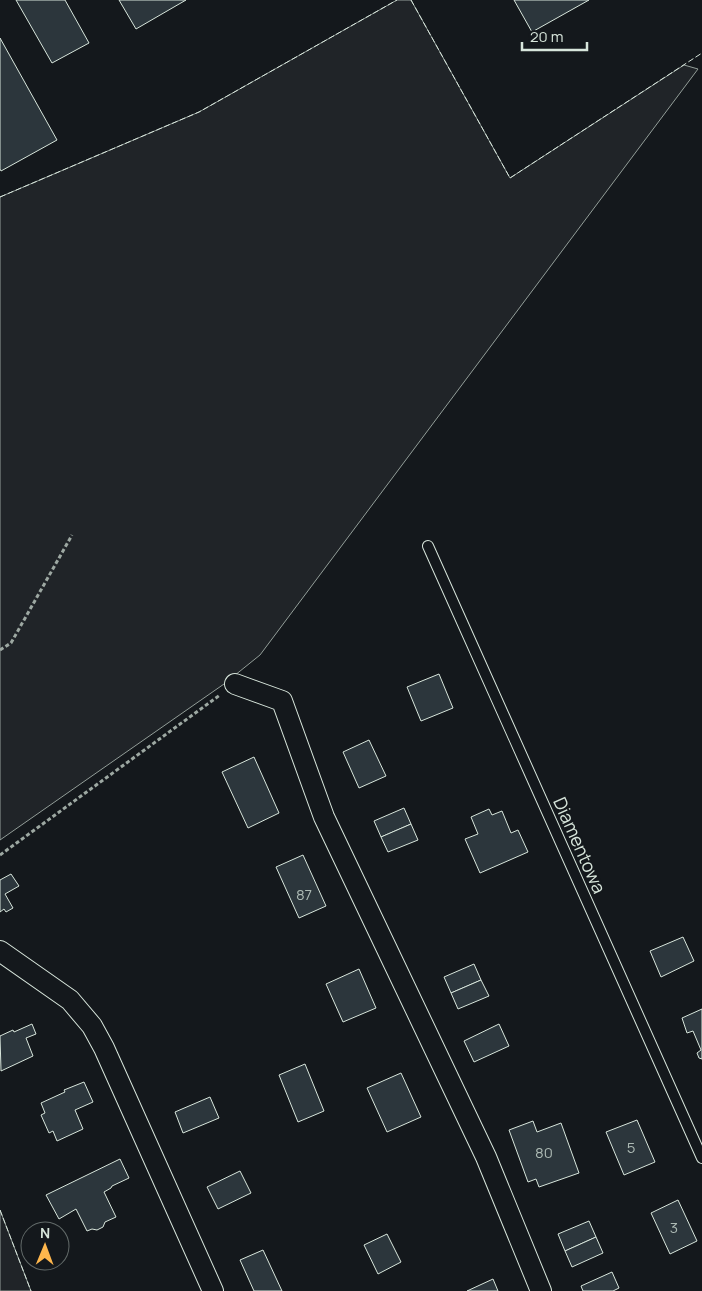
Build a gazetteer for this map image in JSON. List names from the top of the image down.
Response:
{
  "streets": {
    "lane": ["Diamentowa"]
  },
  "house_numbers": [
    "87",
    "5",
    "80",
    "3"
  ],
  "scale_bar": "20 m",
  "north": "top"
}
